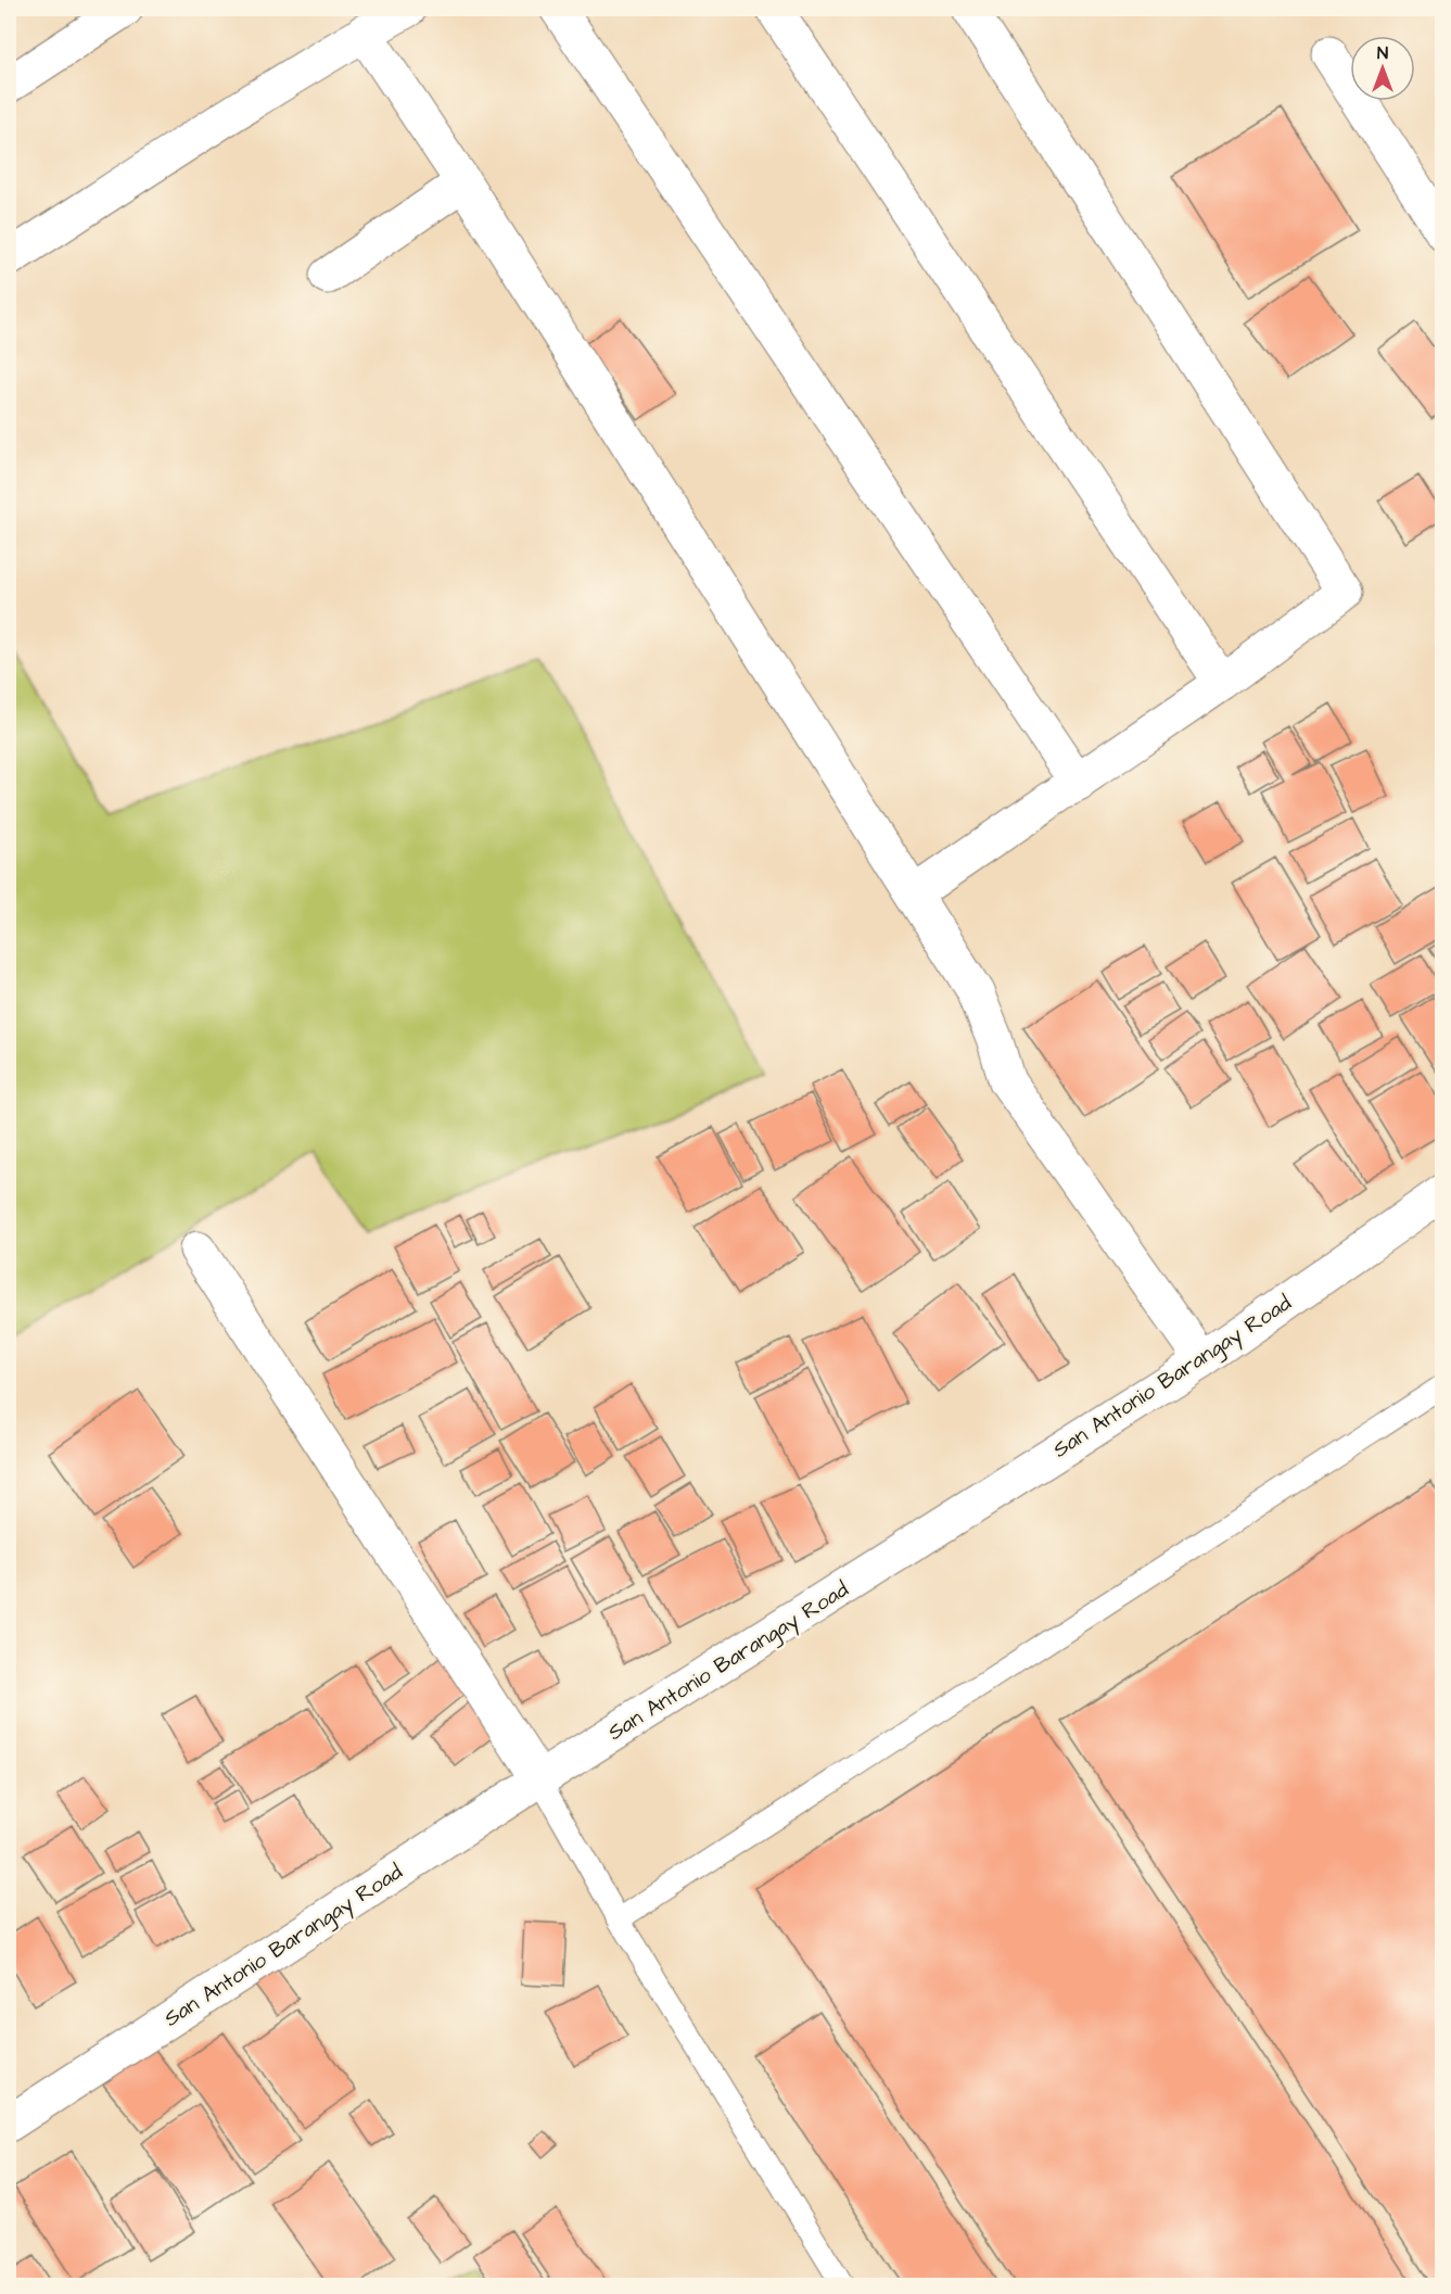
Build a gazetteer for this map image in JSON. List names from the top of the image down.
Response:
{
  "streets": {
    "street": ["San Antonio Barangay Road"]
  },
  "north": "top"
}
